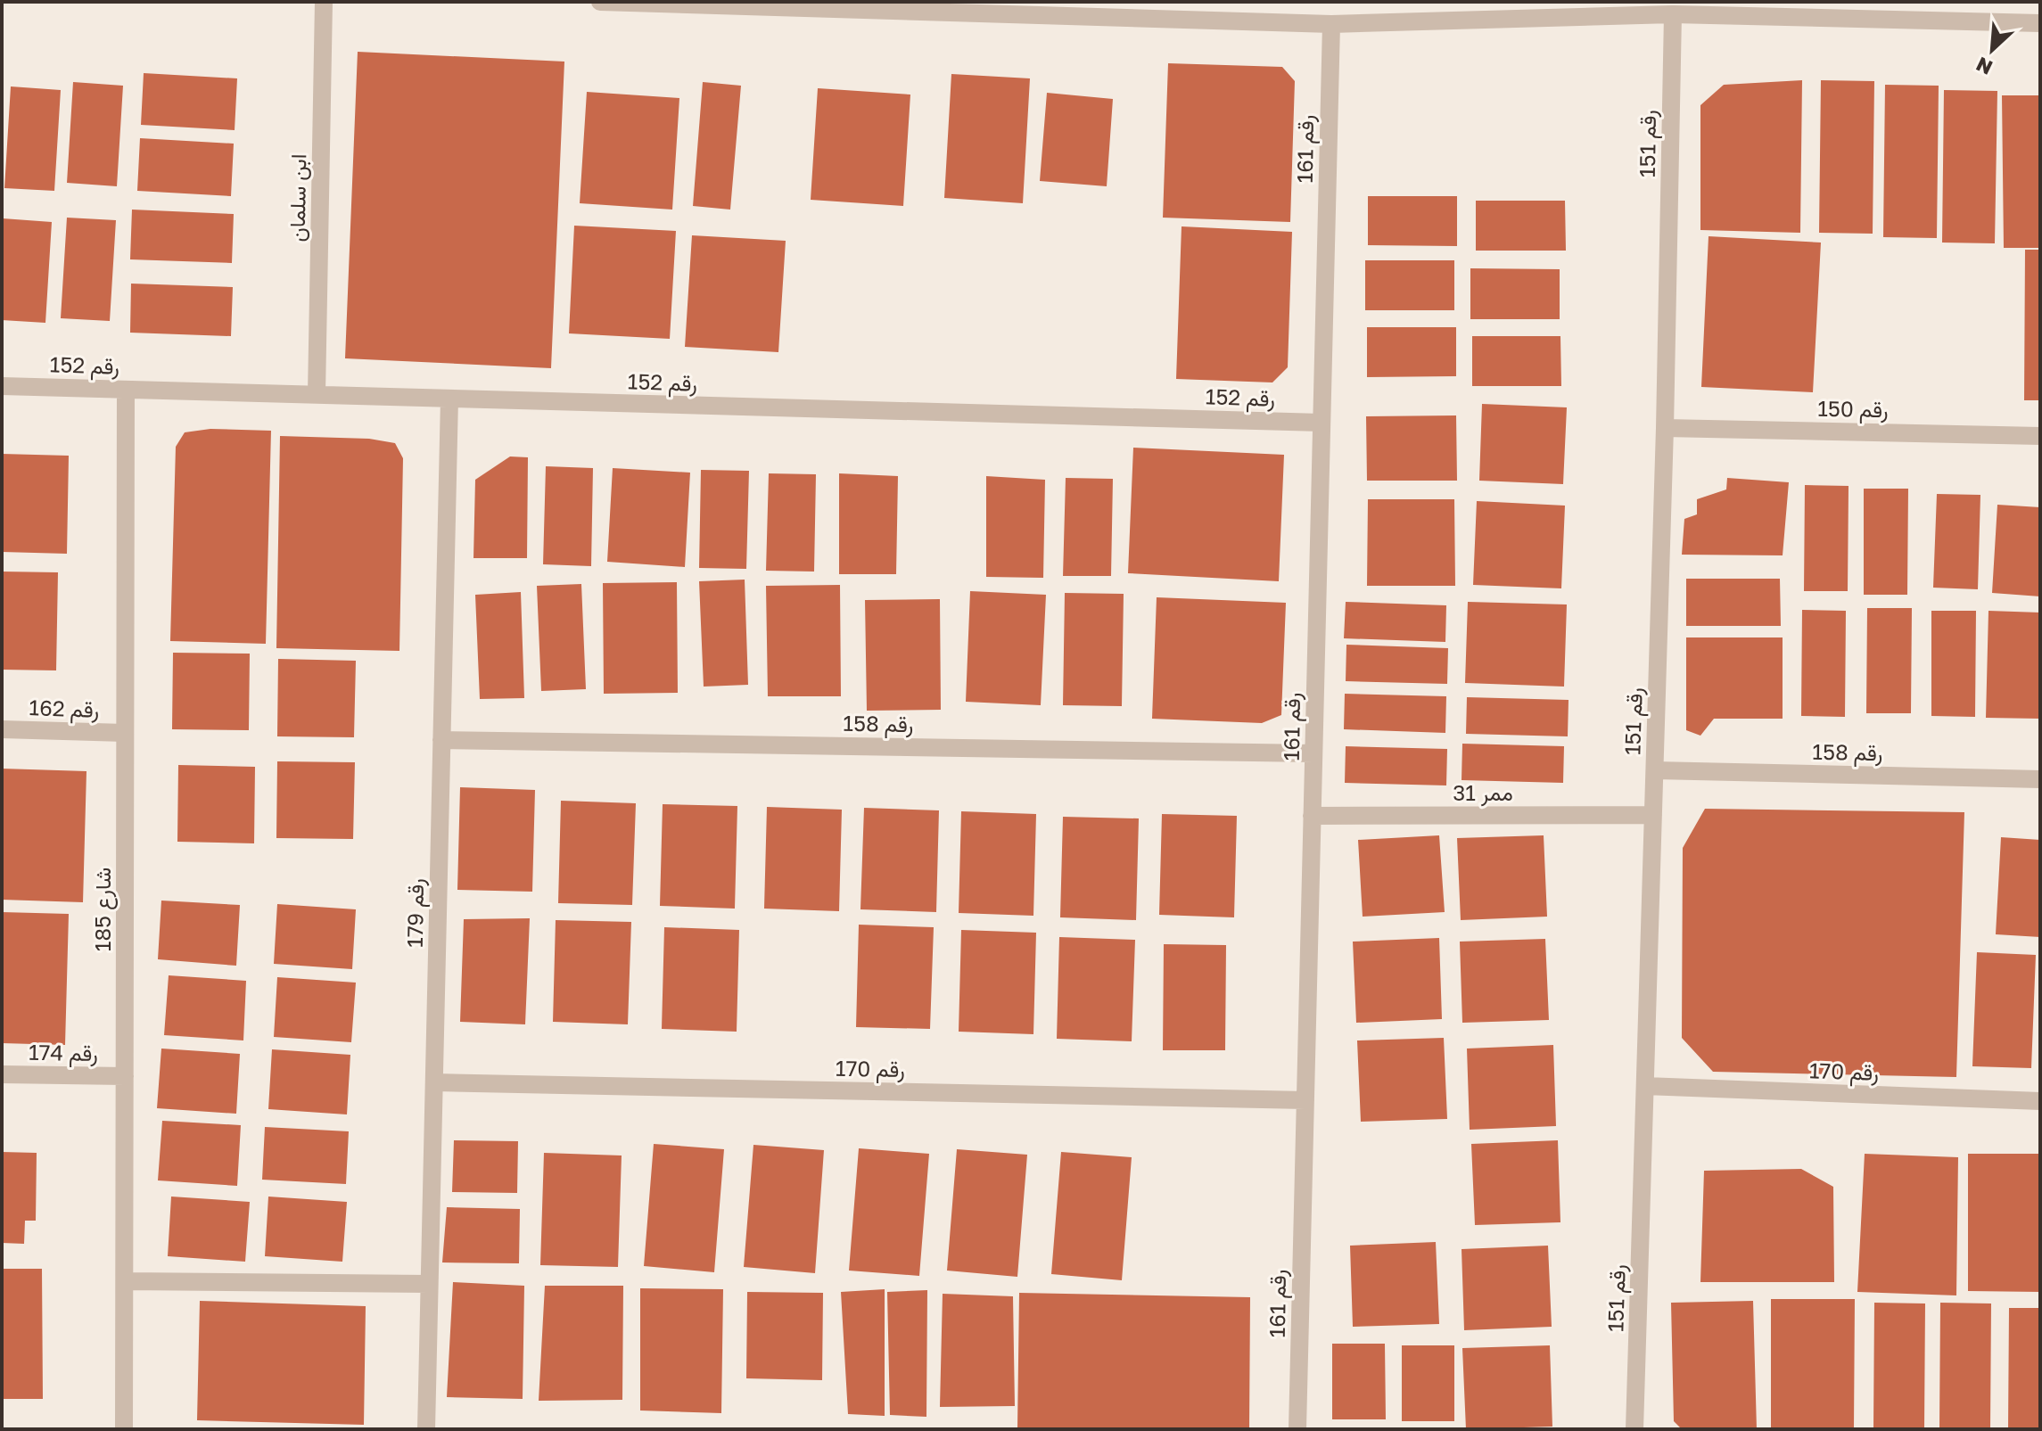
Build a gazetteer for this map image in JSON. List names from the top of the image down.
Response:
{
  "streets": {
    "street": [
      "رقم 151",
      "رقم 161",
      "ابن سلمان",
      "رقم 152",
      "رقم 150",
      "رقم 162",
      "رقم 158",
      "ممر 31",
      "شارع 185",
      "رقم 179",
      "رقم 174",
      "رقم 170"
    ]
  },
  "crossings": [
    ["رقم 151", "رقم 150"],
    ["رقم 151", "رقم 158"],
    ["رقم 151", "ممر 31"],
    ["رقم 151", "رقم 170"],
    ["رقم 161", "رقم 152"],
    ["رقم 161", "رقم 158"],
    ["رقم 161", "ممر 31"],
    ["رقم 161", "رقم 170"],
    ["ابن سلمان", "رقم 152"],
    ["رقم 152", "شارع 185"],
    ["رقم 152", "رقم 179"],
    ["رقم 162", "شارع 185"],
    ["رقم 158", "رقم 179"],
    ["شارع 185", "رقم 174"],
    ["رقم 179", "رقم 170"]
  ],
  "north": "bottom left"
}
